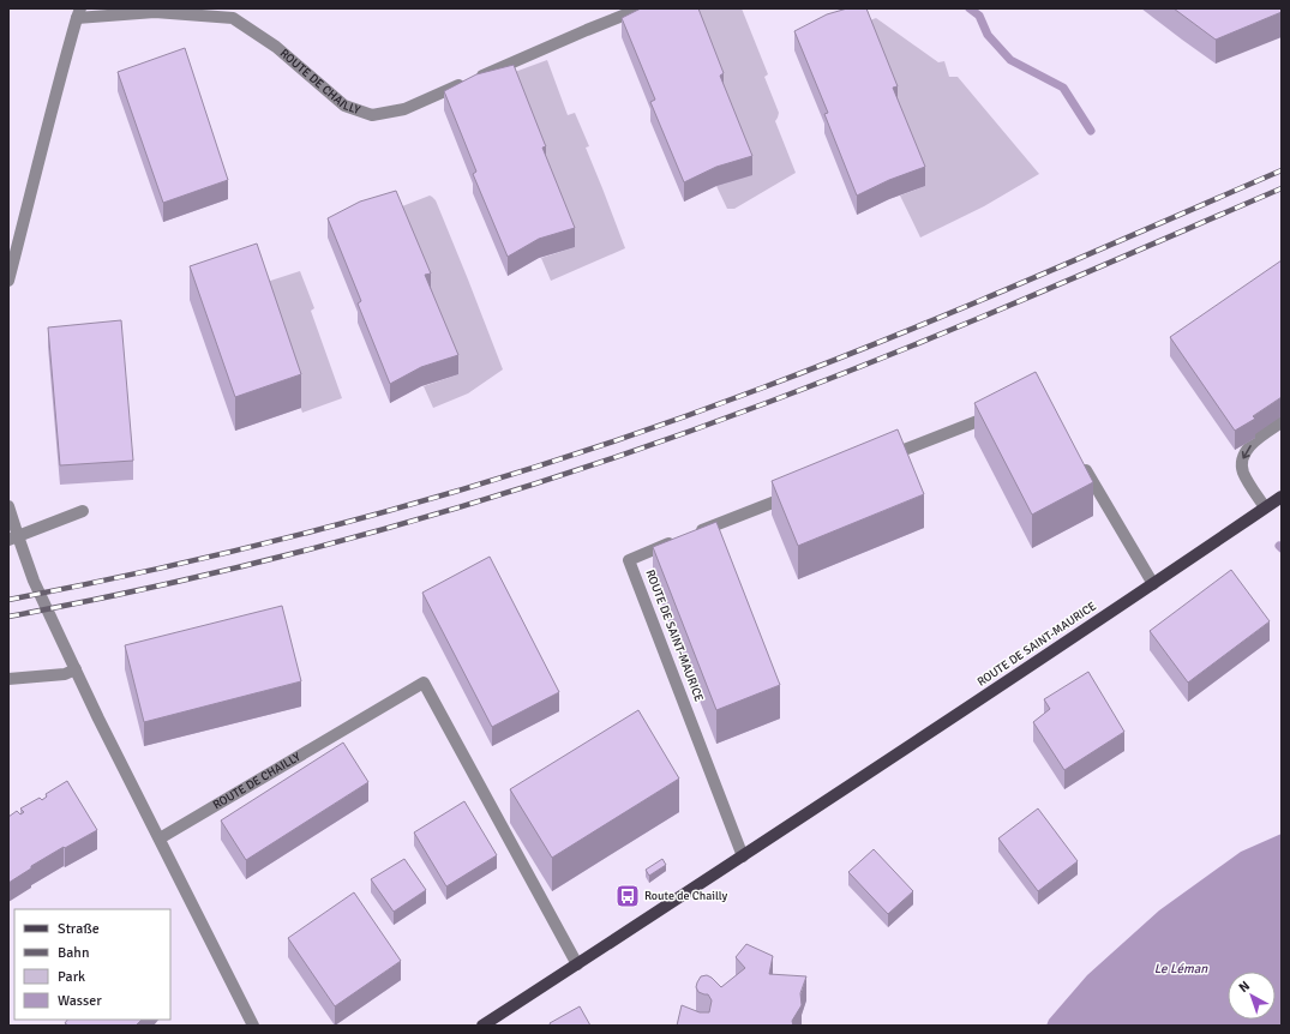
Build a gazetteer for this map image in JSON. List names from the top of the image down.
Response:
{
  "streets": {
    "main road": ["ROUTE DE SAINT-MAURICE"],
    "street": ["ROUTE DE CHAILLY"]
  },
  "crossings": [
    ["ROUTE DE CHAILLY", "ROUTE DE SAINT-MAURICE"]
  ],
  "water": ["Le Léman"],
  "places": {
    "bus stop": ["Route de Chailly"]
  },
  "legend": [
    "Straße",
    "Bahn",
    "Park",
    "Wasser"
  ],
  "north": "top left"
}
